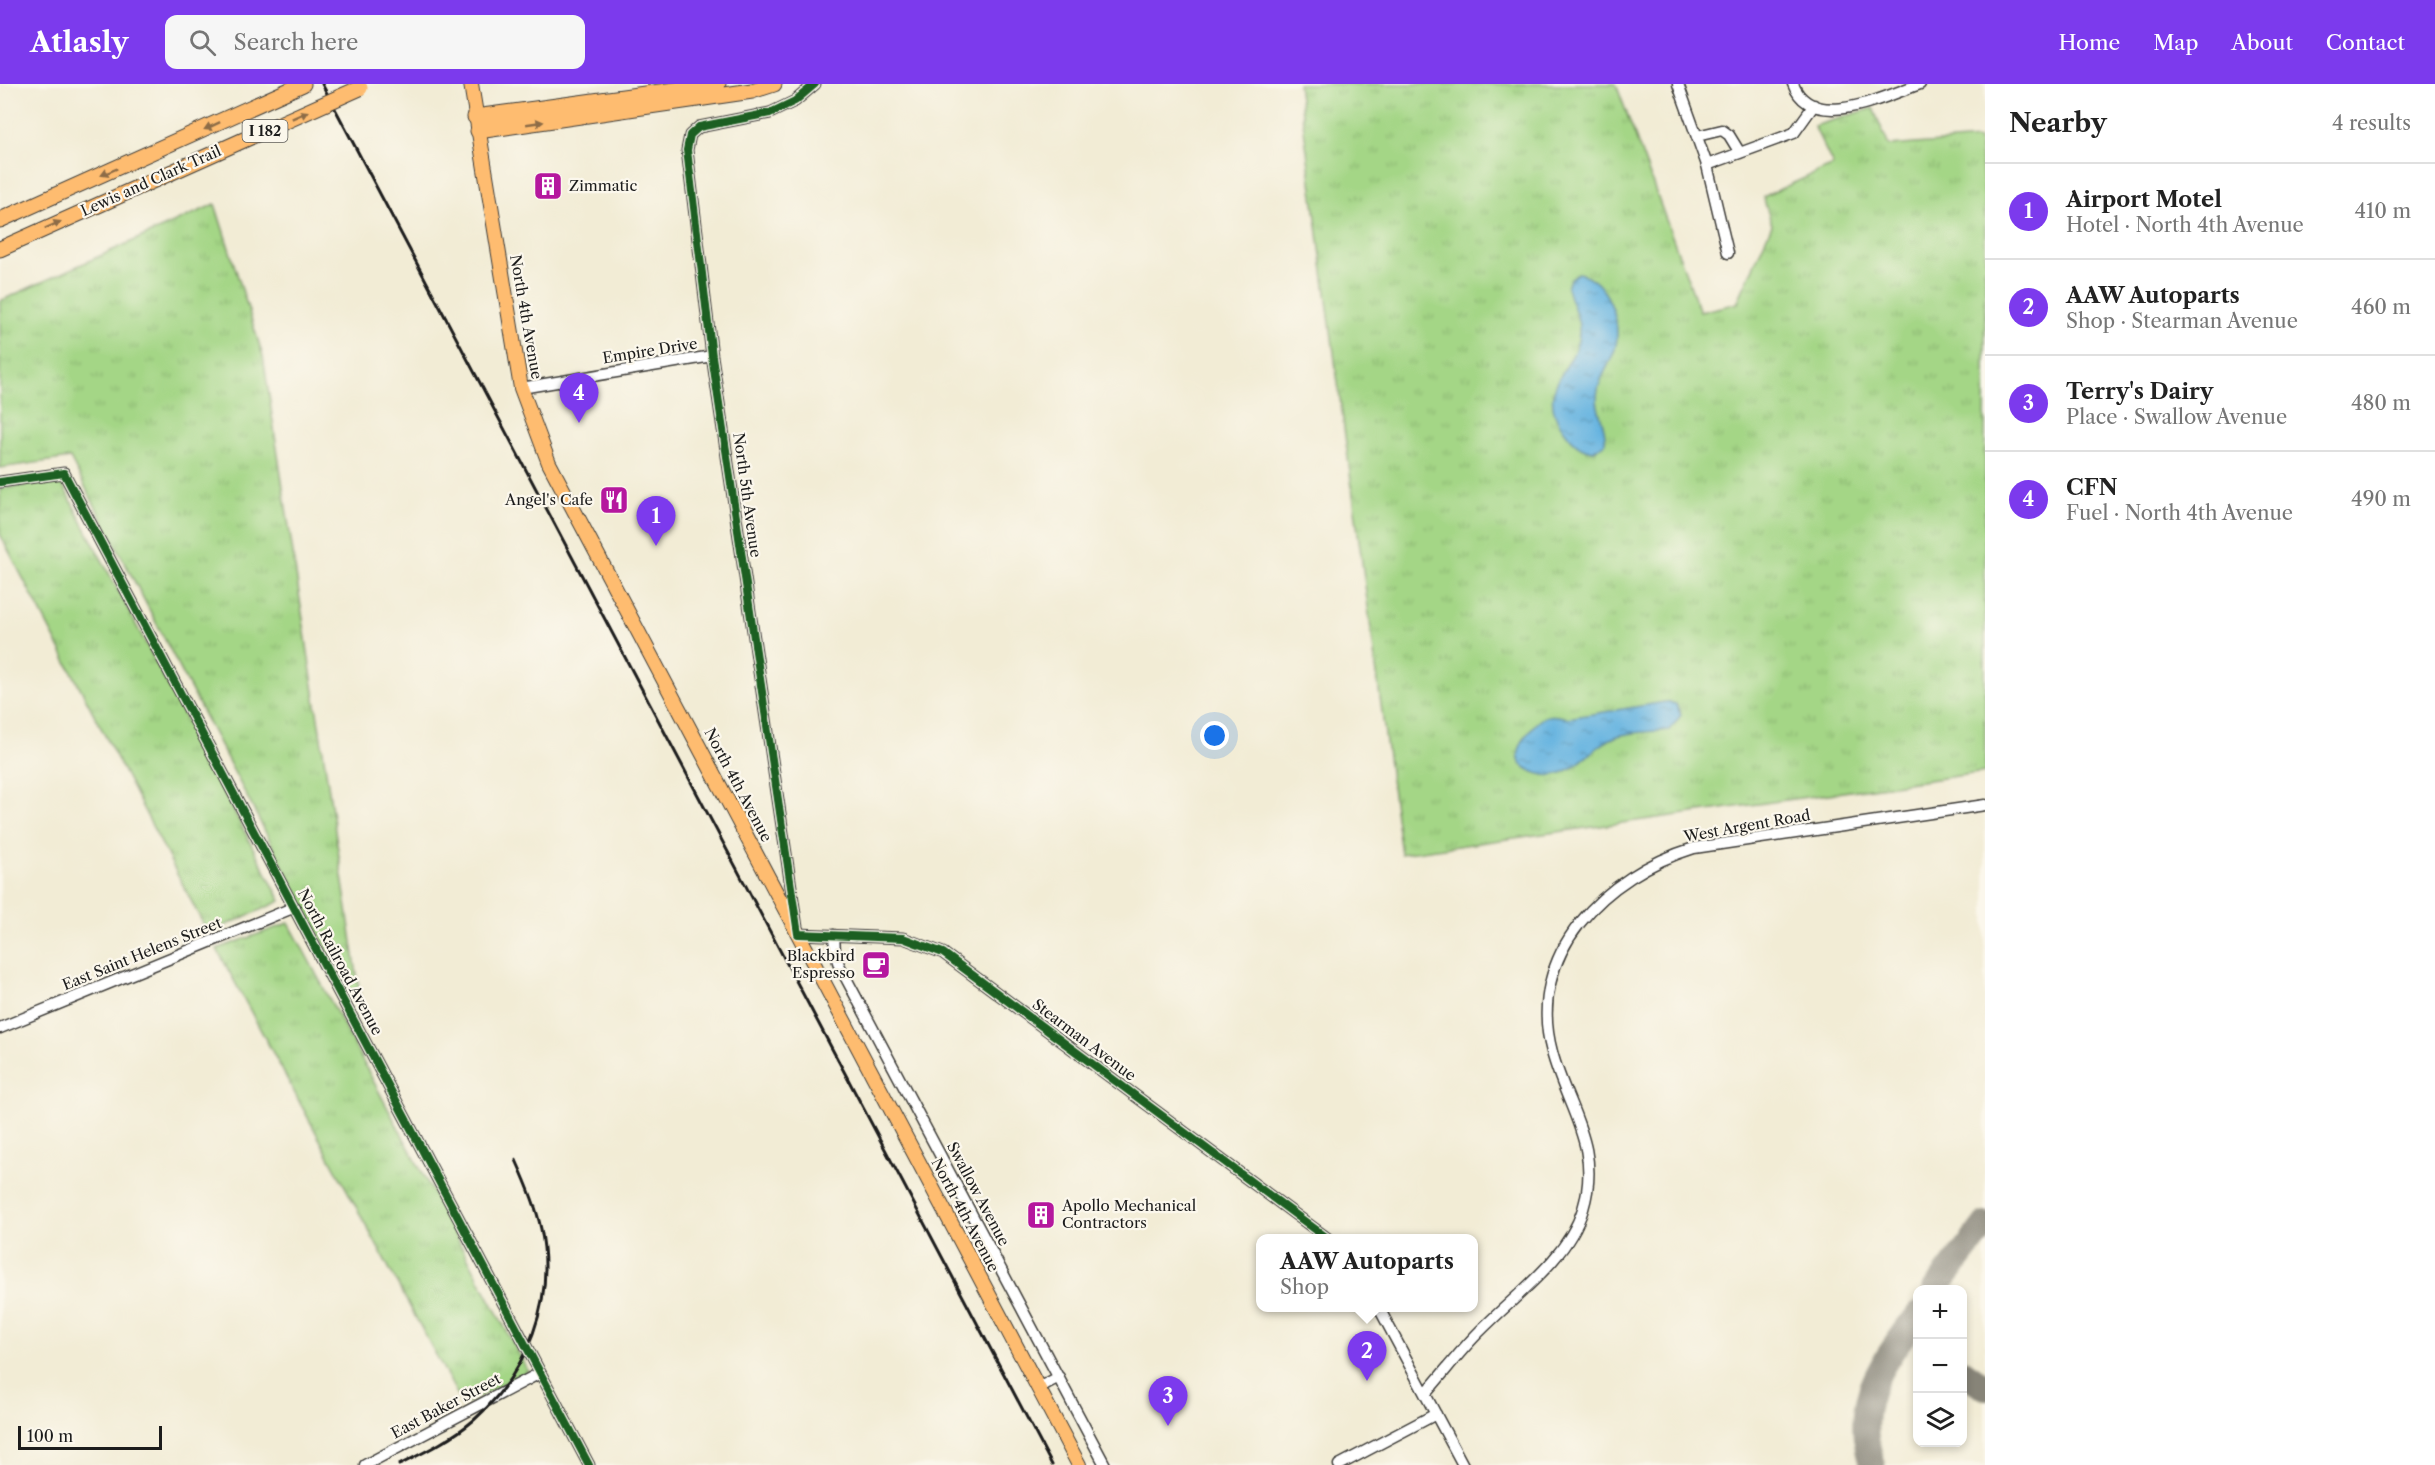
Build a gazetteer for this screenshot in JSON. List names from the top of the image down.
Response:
{
  "streets": {
    "highway": ["I 182", "Lewis and Clark Trail"],
    "main road": ["North 4th Avenue"],
    "street": [
      "Empire Drive",
      "North 5th Avenue",
      "West Argent Road",
      "East Saint Helens Street",
      "North Railroad Avenue",
      "Stearman Avenue",
      "Swallow Avenue",
      "East Baker Street"
    ]
  },
  "crossings": [
    ["North 4th Avenue", "Empire Drive"],
    ["North 4th Avenue", "North 5th Avenue"],
    ["North 4th Avenue", "Stearman Avenue"],
    ["Empire Drive", "North 5th Avenue"],
    ["North 5th Avenue", "Stearman Avenue"],
    ["East Saint Helens Street", "North Railroad Avenue"],
    ["North Railroad Avenue", "East Baker Street"],
    ["Stearman Avenue", "Swallow Avenue"]
  ],
  "places": {
    "building": ["Zimmatic", "Apollo Mechanical Contractors"],
    "restaurant": ["Angel's Cafe"],
    "cafe": ["Blackbird Espresso"]
  },
  "scale_bar": "100 m",
  "page": {
    "header": "Atlasly",
    "search": "Search here",
    "nav": [
      "Home",
      "Map",
      "About",
      "Contact"
    ],
    "heading": ["Nearby", "4 results"],
    "list": [
      {
        "mark": "1",
        "name": "Airport Motel",
        "note": "Hotel · North 4th Avenue",
        "value": "410 m"
      },
      {
        "mark": "2",
        "name": "AAW Autoparts",
        "note": "Shop · Stearman Avenue",
        "value": "460 m"
      },
      {
        "mark": "3",
        "name": "Terry's Dairy",
        "note": "Place · Swallow Avenue",
        "value": "480 m"
      },
      {
        "mark": "4",
        "name": "CFN",
        "note": "Fuel · North 4th Avenue",
        "value": "490 m"
      }
    ],
    "pins": [
      "4",
      "1",
      "2",
      "3"
    ],
    "popup": ["AAW Autoparts", "Shop"],
    "map_buttons": ["+", "−"],
    "scale": "100 m"
  }
}
